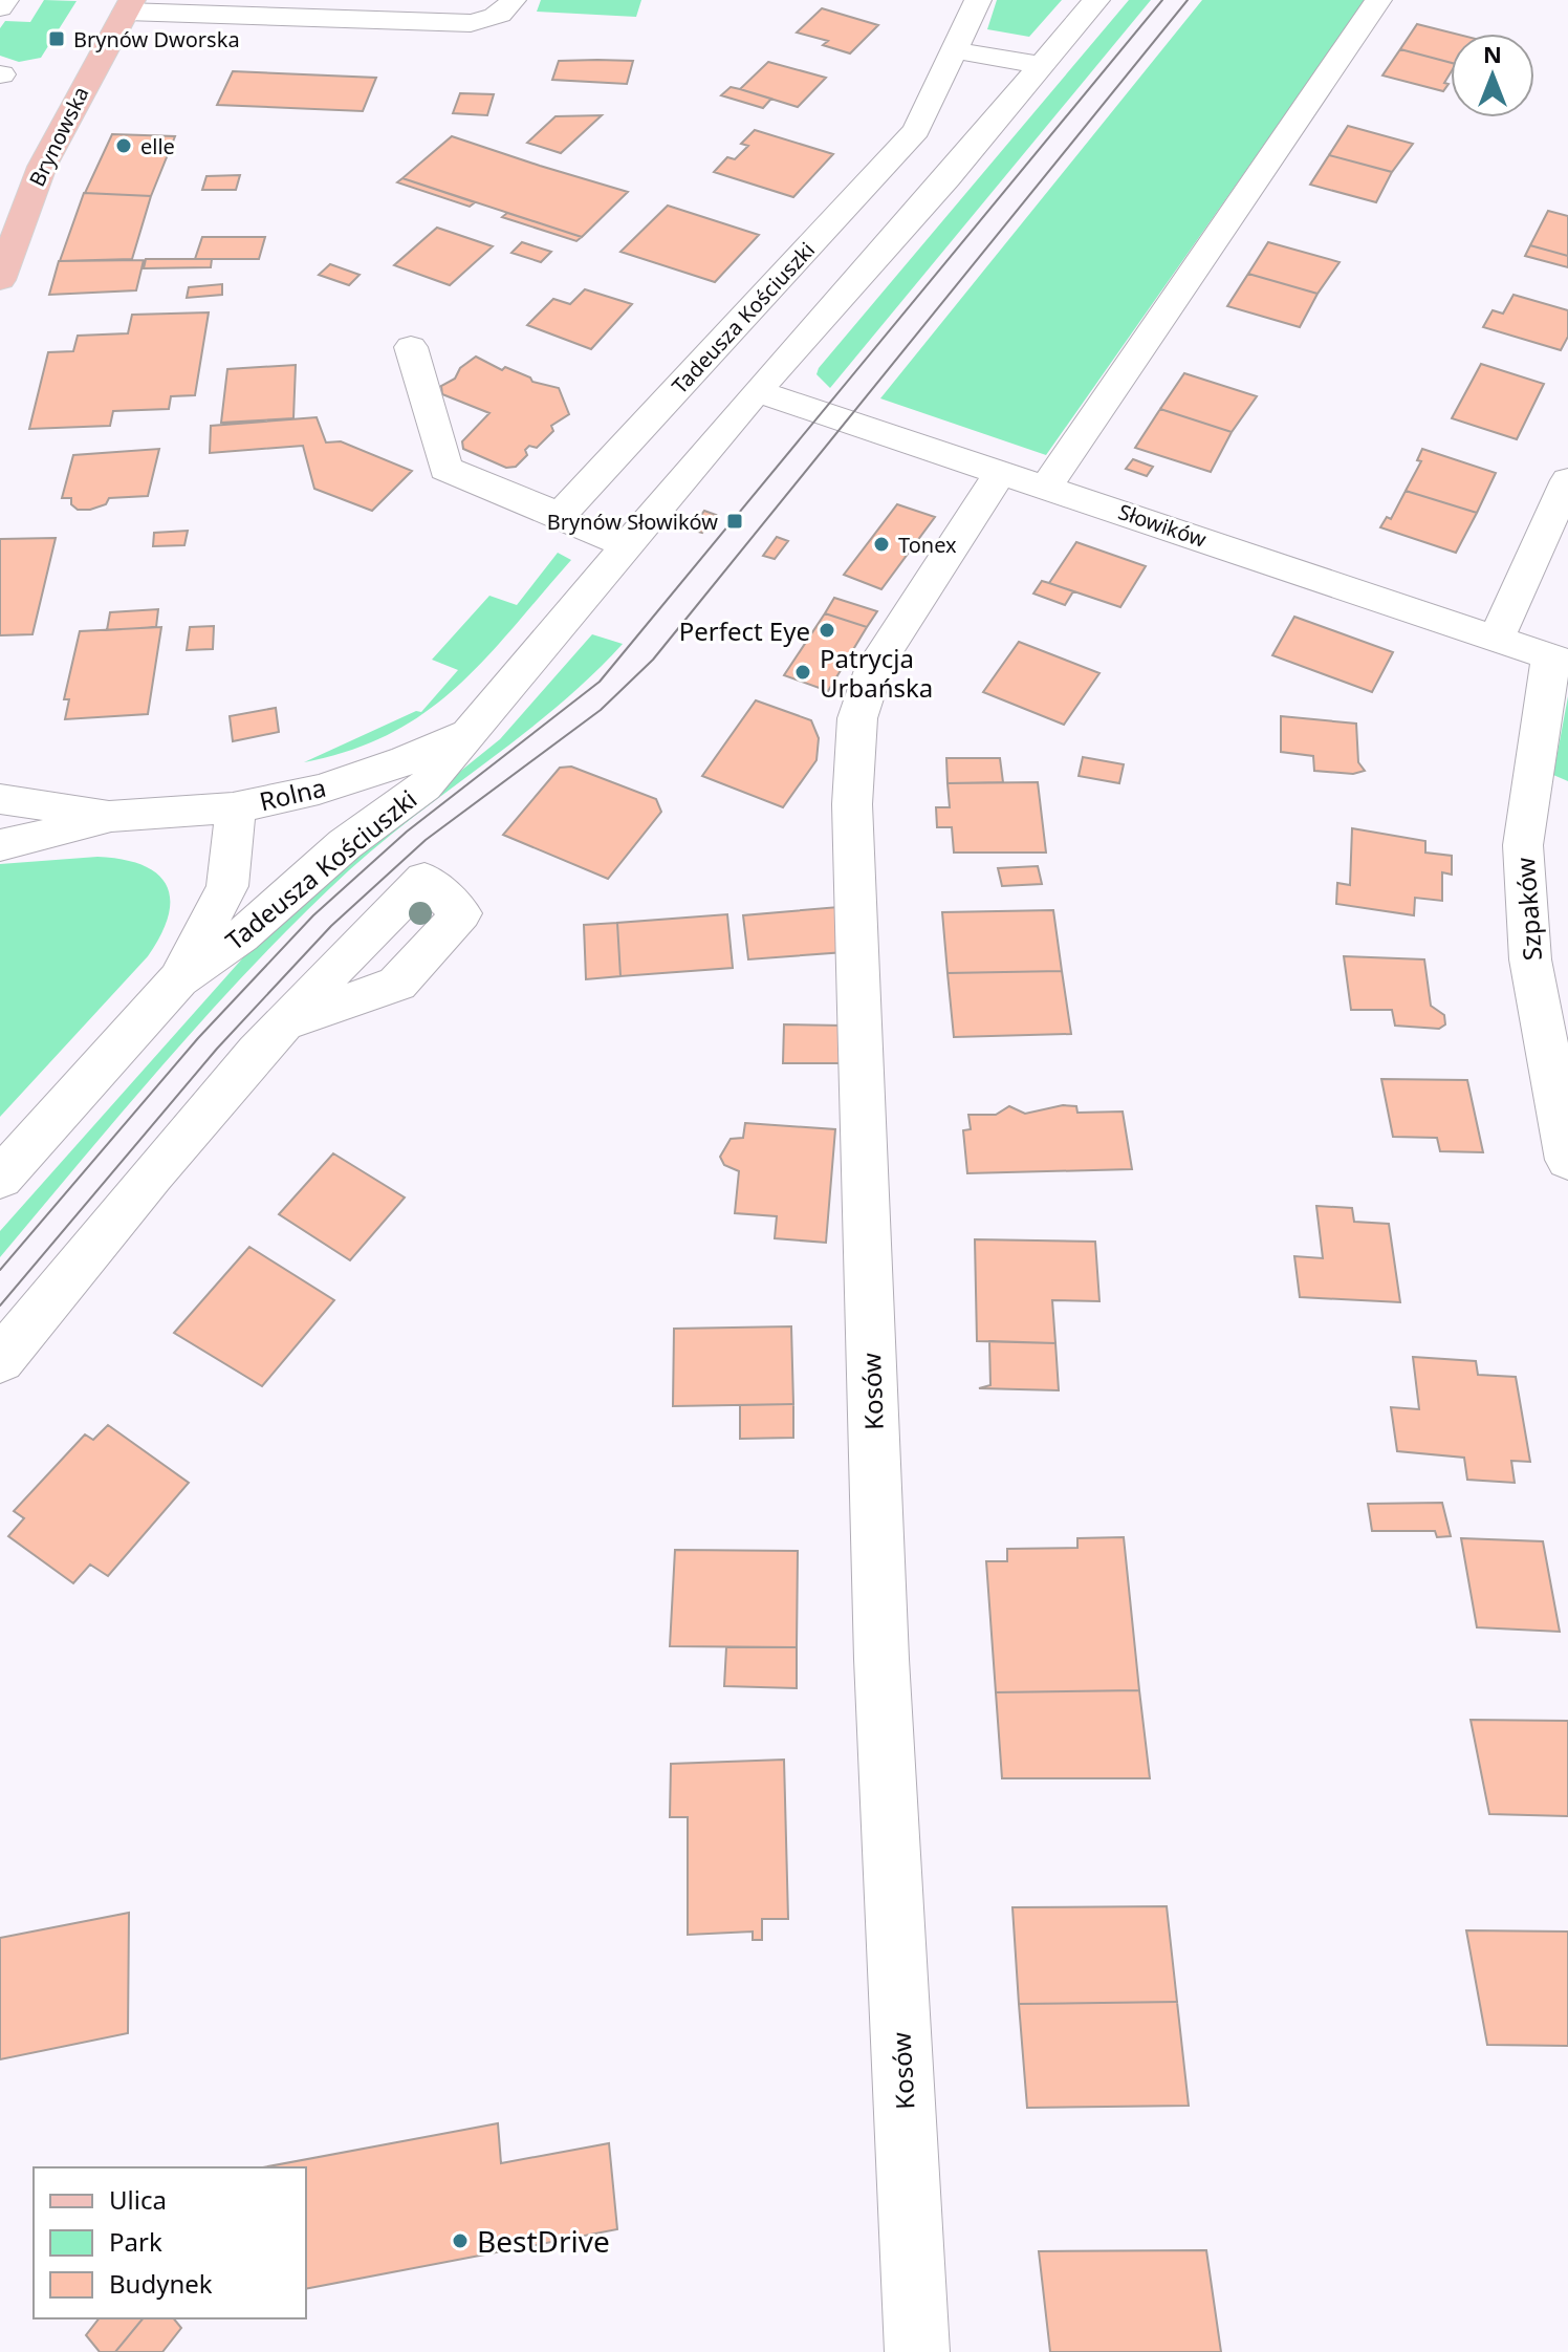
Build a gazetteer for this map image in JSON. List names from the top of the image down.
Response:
{
  "streets": {
    "main road": ["Brynowska"],
    "street": [
      "Tadeusza Kościuszki",
      "Słowików",
      "Rolna",
      "Szpaków",
      "Kosów"
    ]
  },
  "crossings": [
    ["Tadeusza Kościuszki", "Słowików"],
    ["Tadeusza Kościuszki", "Rolna"],
    ["Słowików", "Szpaków"],
    ["Słowików", "Kosów"]
  ],
  "places": {
    "transit": ["Brynów Dworska", "Brynów Słowików"],
    "other": [
      "elle",
      "Tonex",
      "Perfect Eye",
      "Patrycja Urbańska",
      "BestDrive"
    ]
  },
  "legend": ["Ulica", "Park", "Budynek"],
  "north": "top"
}
